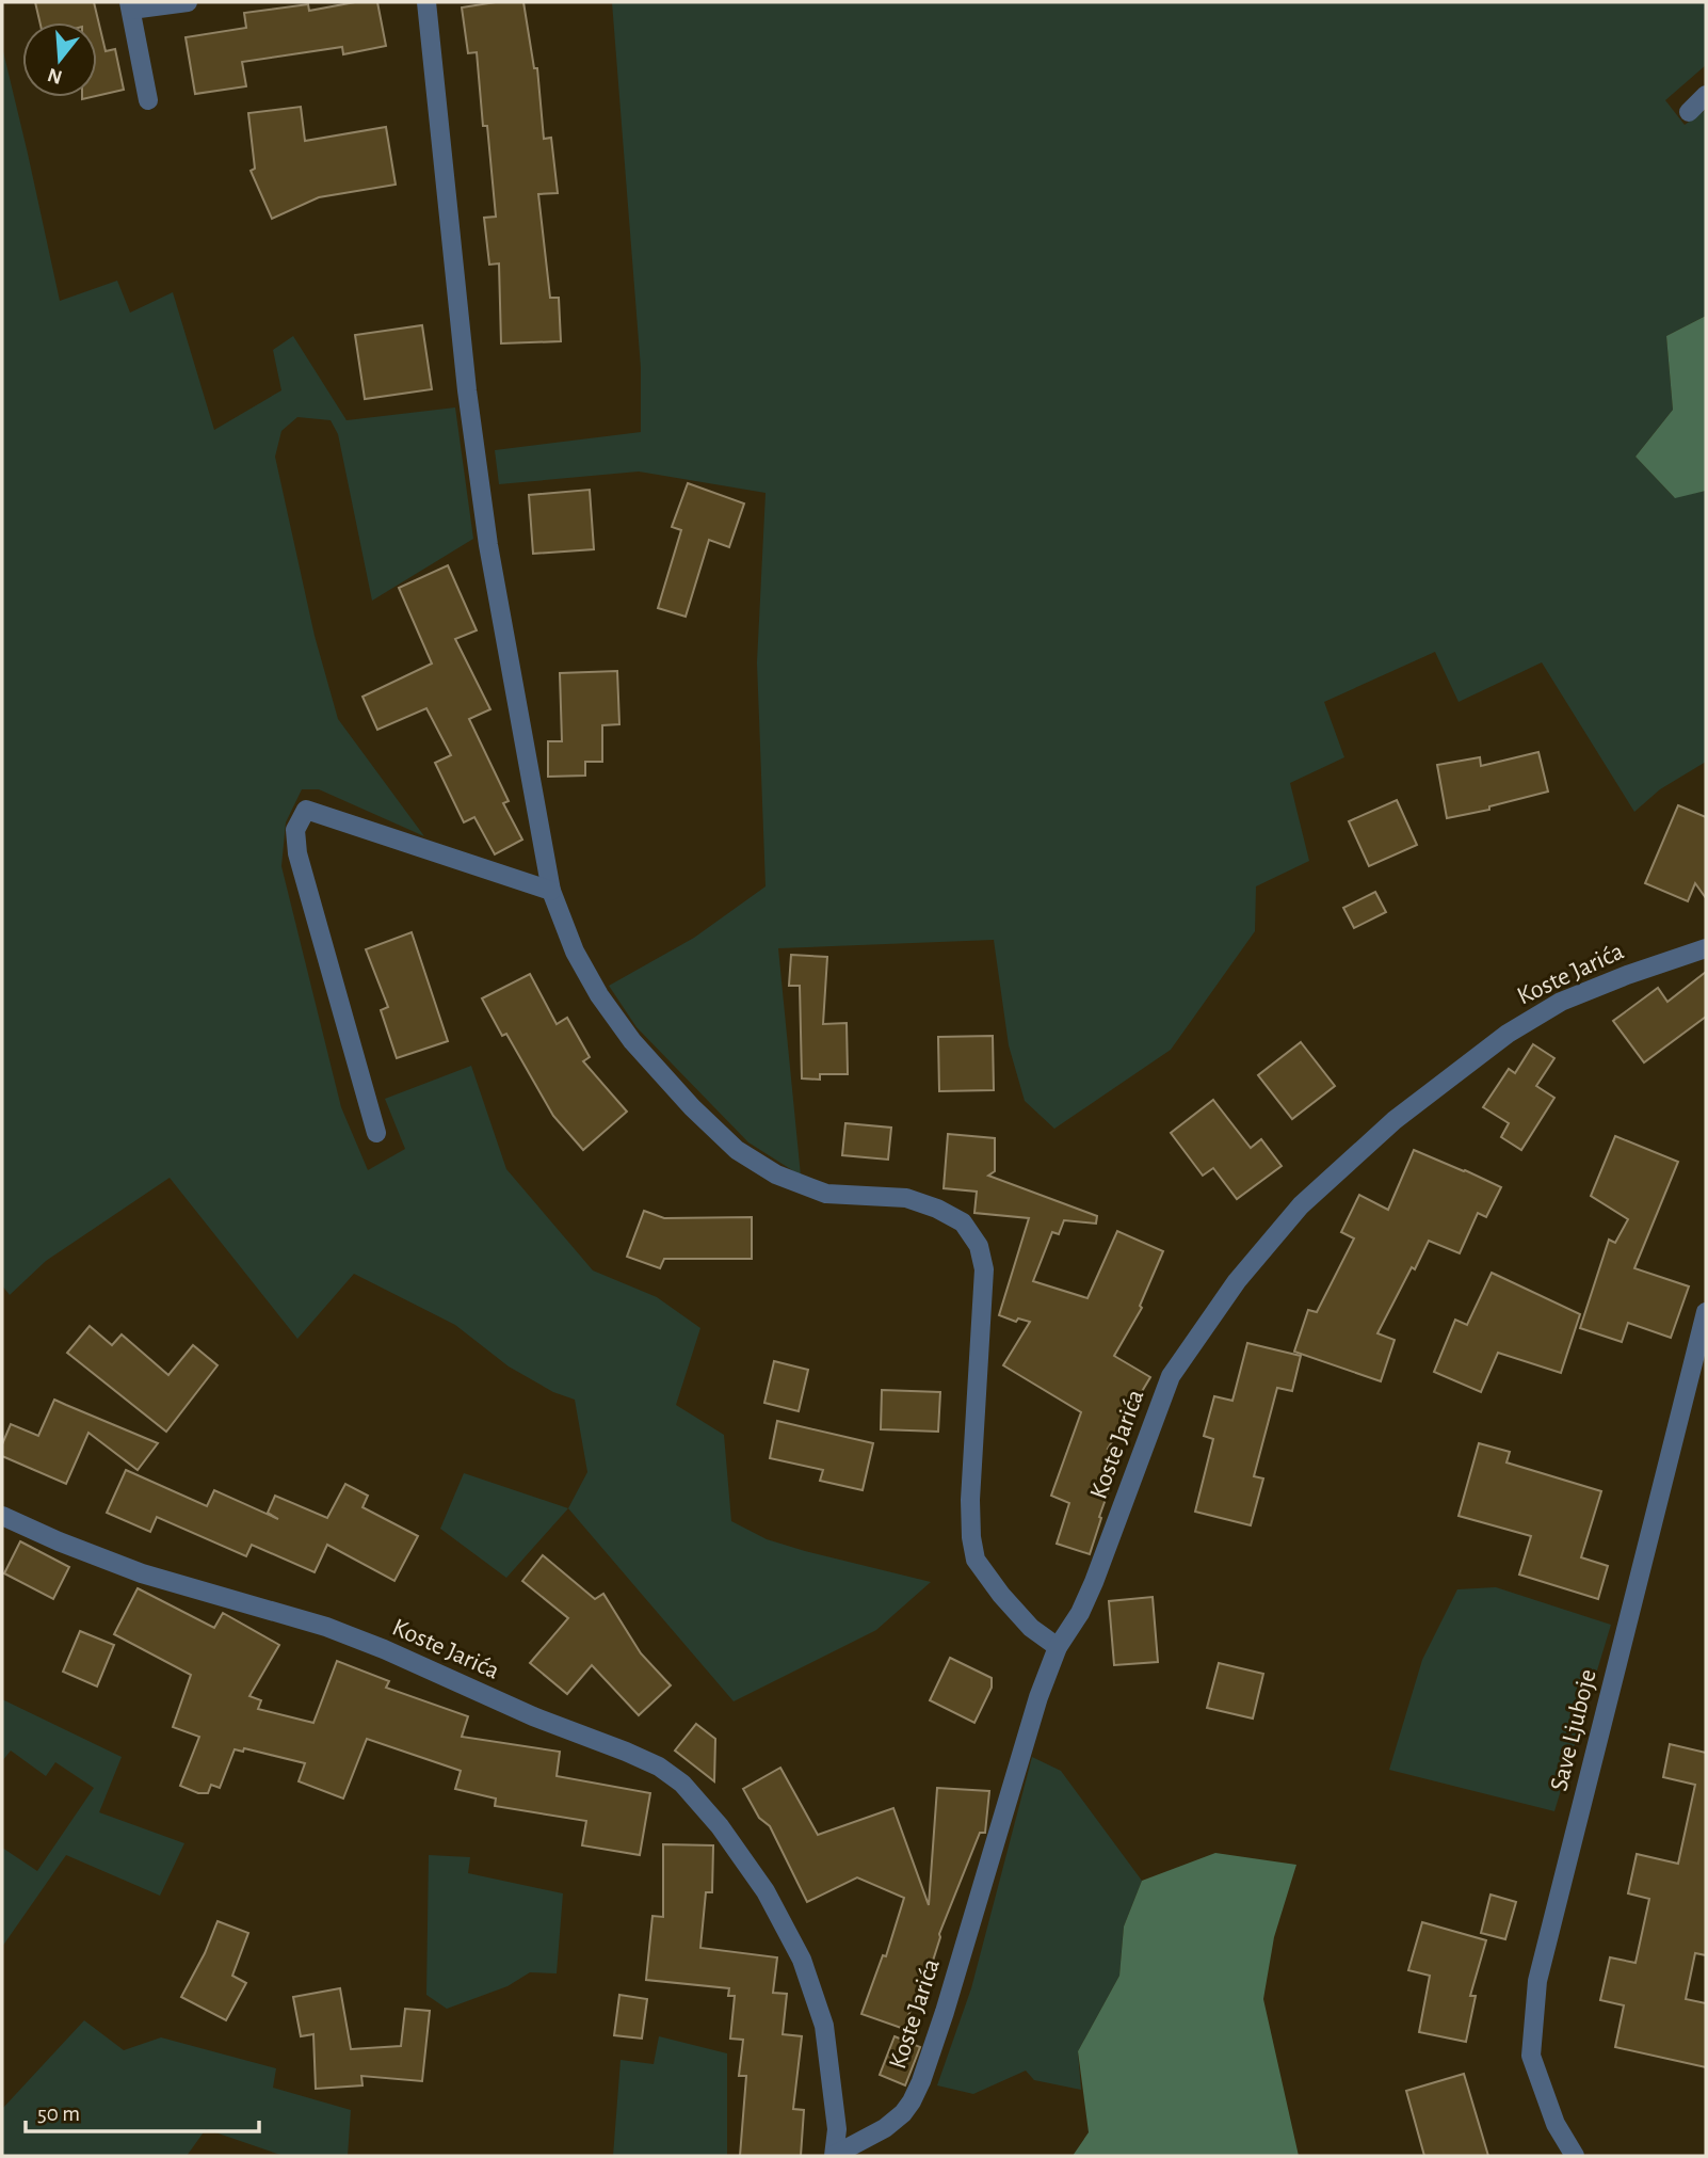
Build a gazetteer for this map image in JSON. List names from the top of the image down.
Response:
{
  "streets": {
    "street": ["Koste Jarića", "Save Ljuboje"]
  },
  "scale_bar": "50 m",
  "north": "bottom"
}
